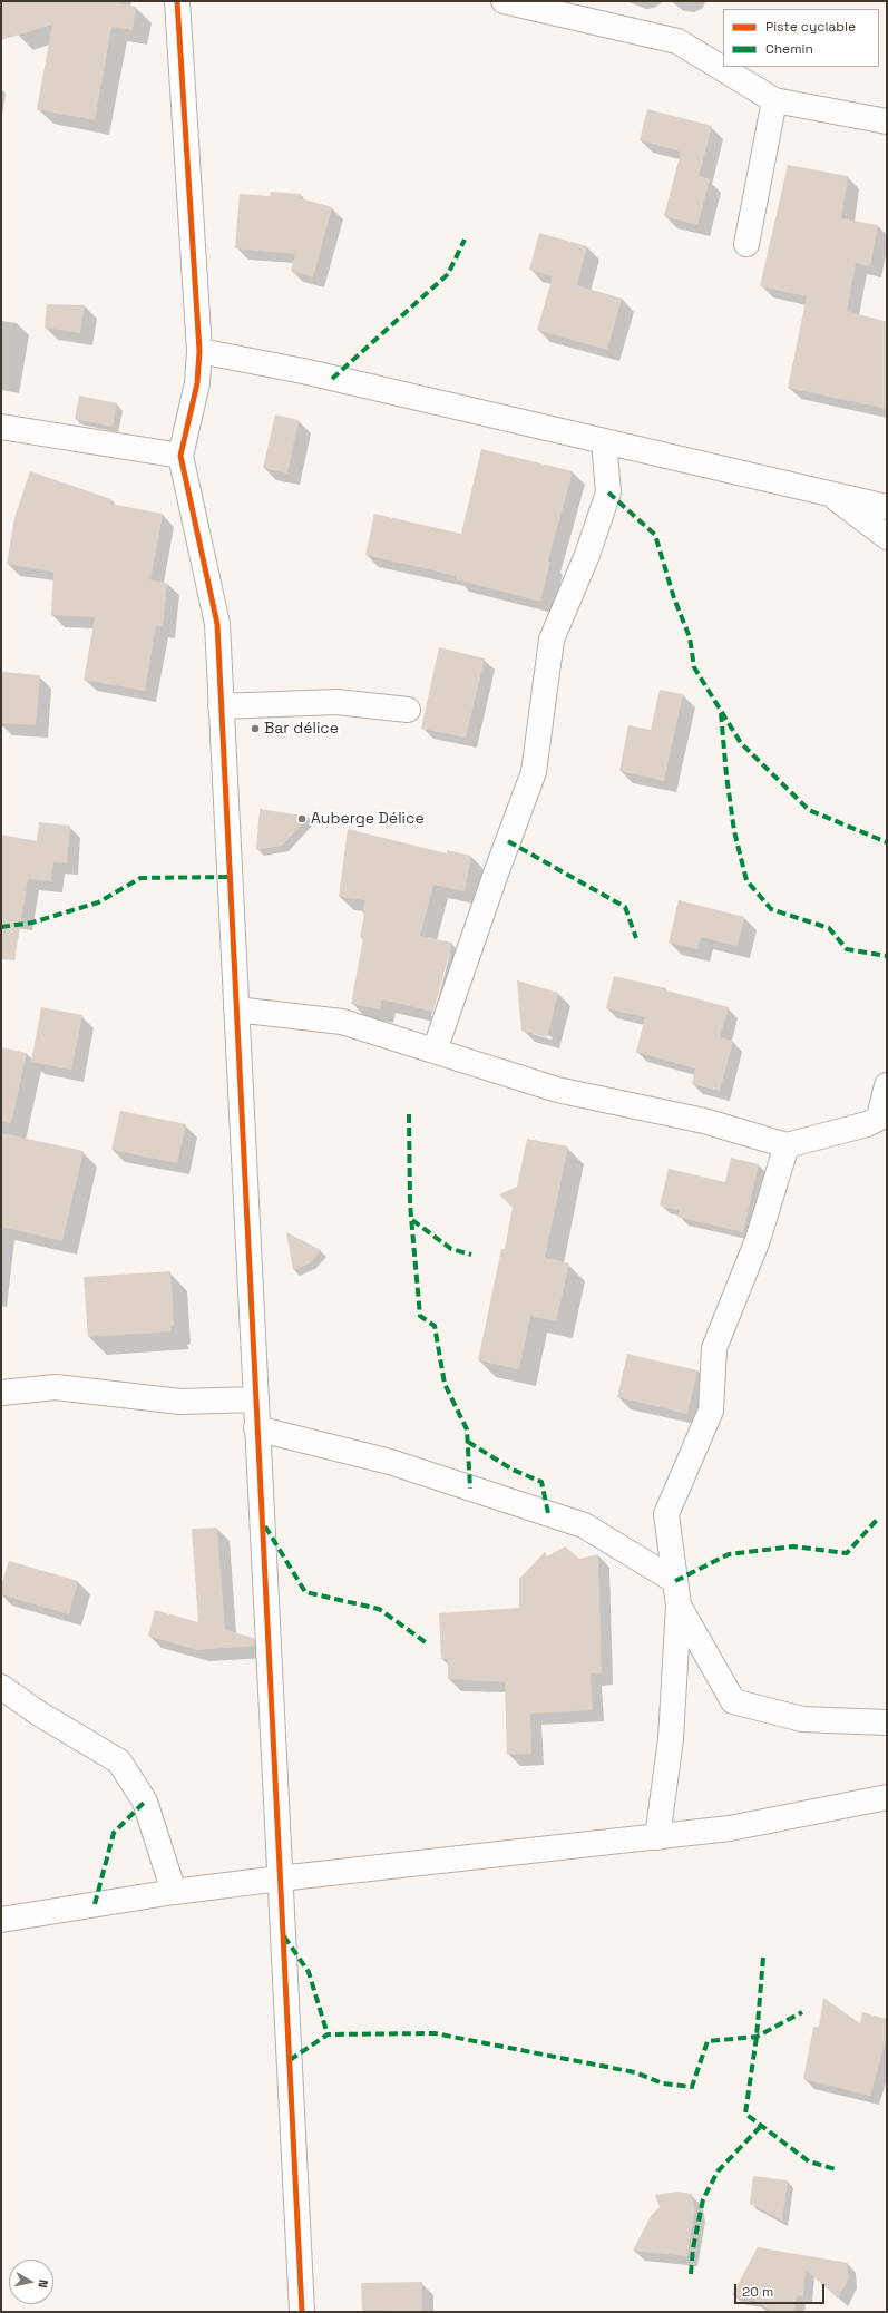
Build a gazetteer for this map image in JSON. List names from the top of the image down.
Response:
{
  "places": ["Bar délice", "Auberge Délice"],
  "legend": ["Piste cyclable", "Chemin"],
  "scale_bar": "20 m",
  "north": "right"
}
